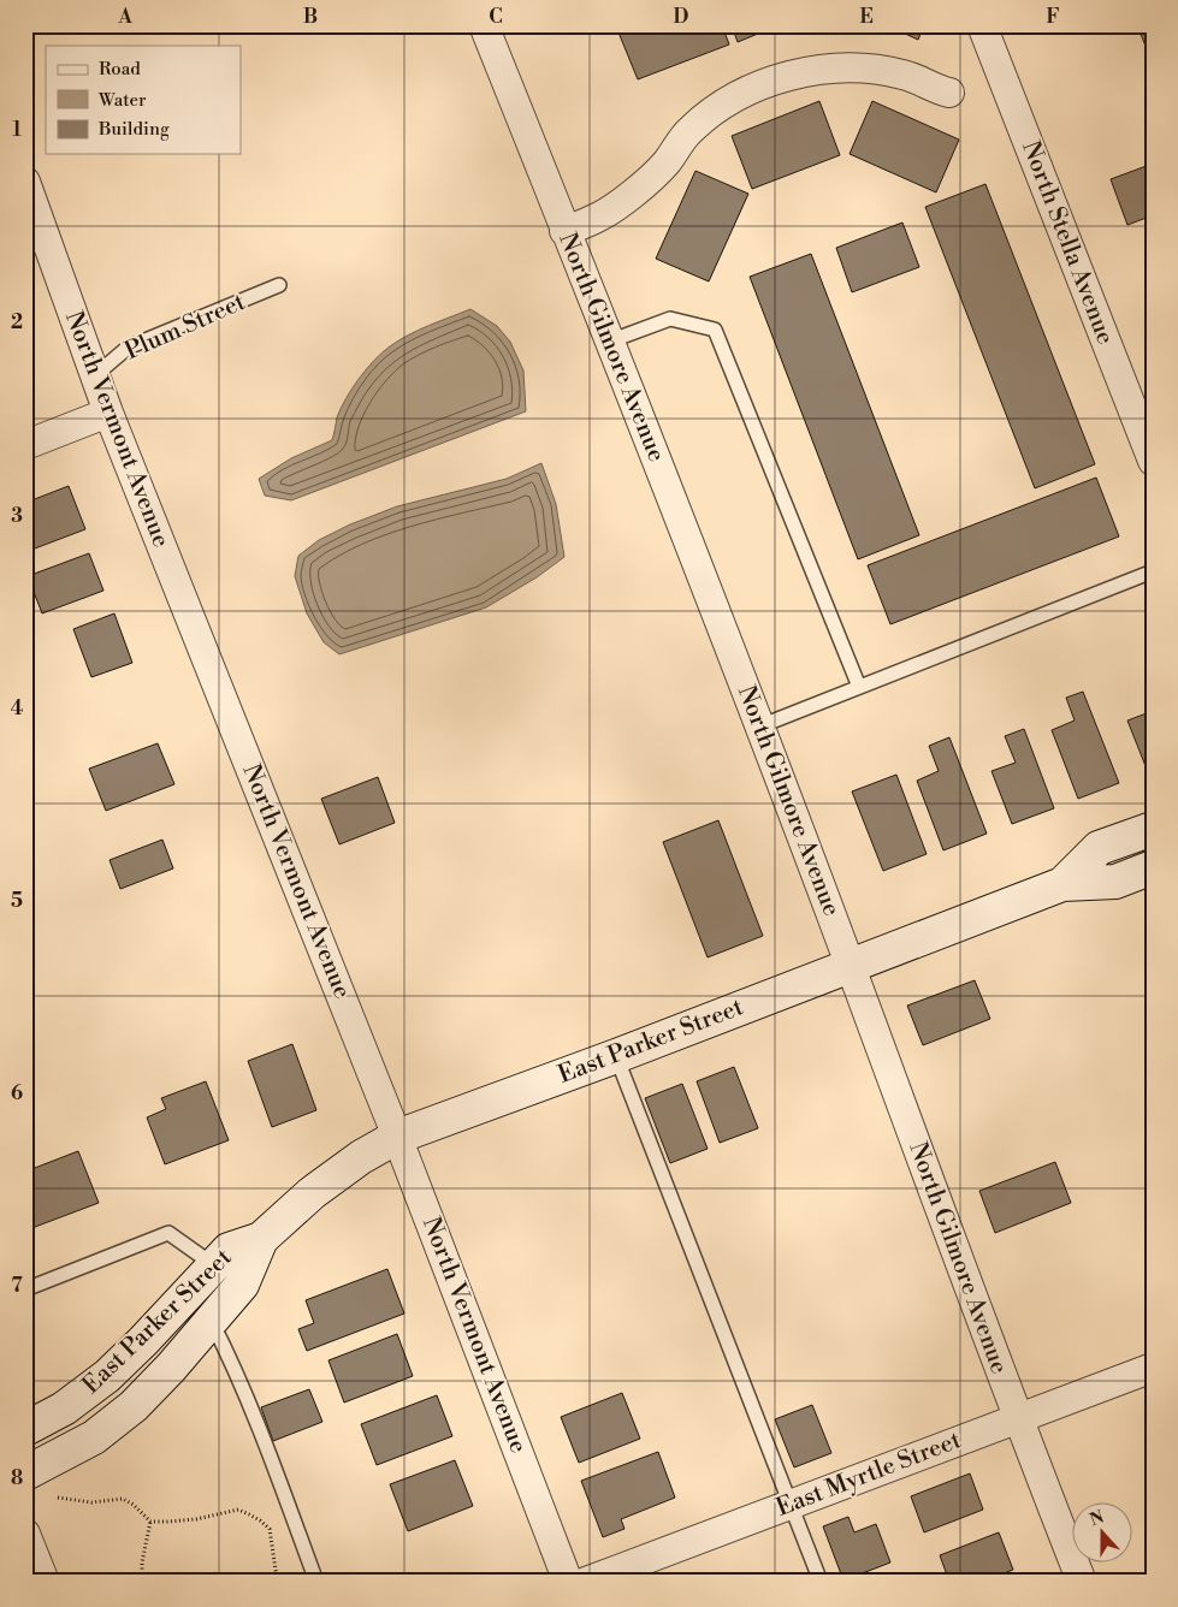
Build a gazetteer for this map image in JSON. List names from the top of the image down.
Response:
{
  "streets": {
    "street": [
      "North Stella Avenue",
      "North Gilmore Avenue",
      "North Vermont Avenue",
      "East Parker Street",
      "East Myrtle Street"
    ],
    "lane": ["Plum Street"]
  },
  "crossings": [
    ["Plum Street", "North Vermont Avenue"],
    ["North Gilmore Avenue", "East Parker Street"],
    ["North Gilmore Avenue", "East Myrtle Street"],
    ["North Vermont Avenue", "East Parker Street"]
  ],
  "legend": ["Road", "Water", "Building"],
  "north": "top",
  "grid": {
    "columns": [
      "A",
      "B",
      "C",
      "D",
      "E",
      "F"
    ],
    "rows": [
      "1",
      "2",
      "3",
      "4",
      "5",
      "6",
      "7",
      "8"
    ]
  }
}
